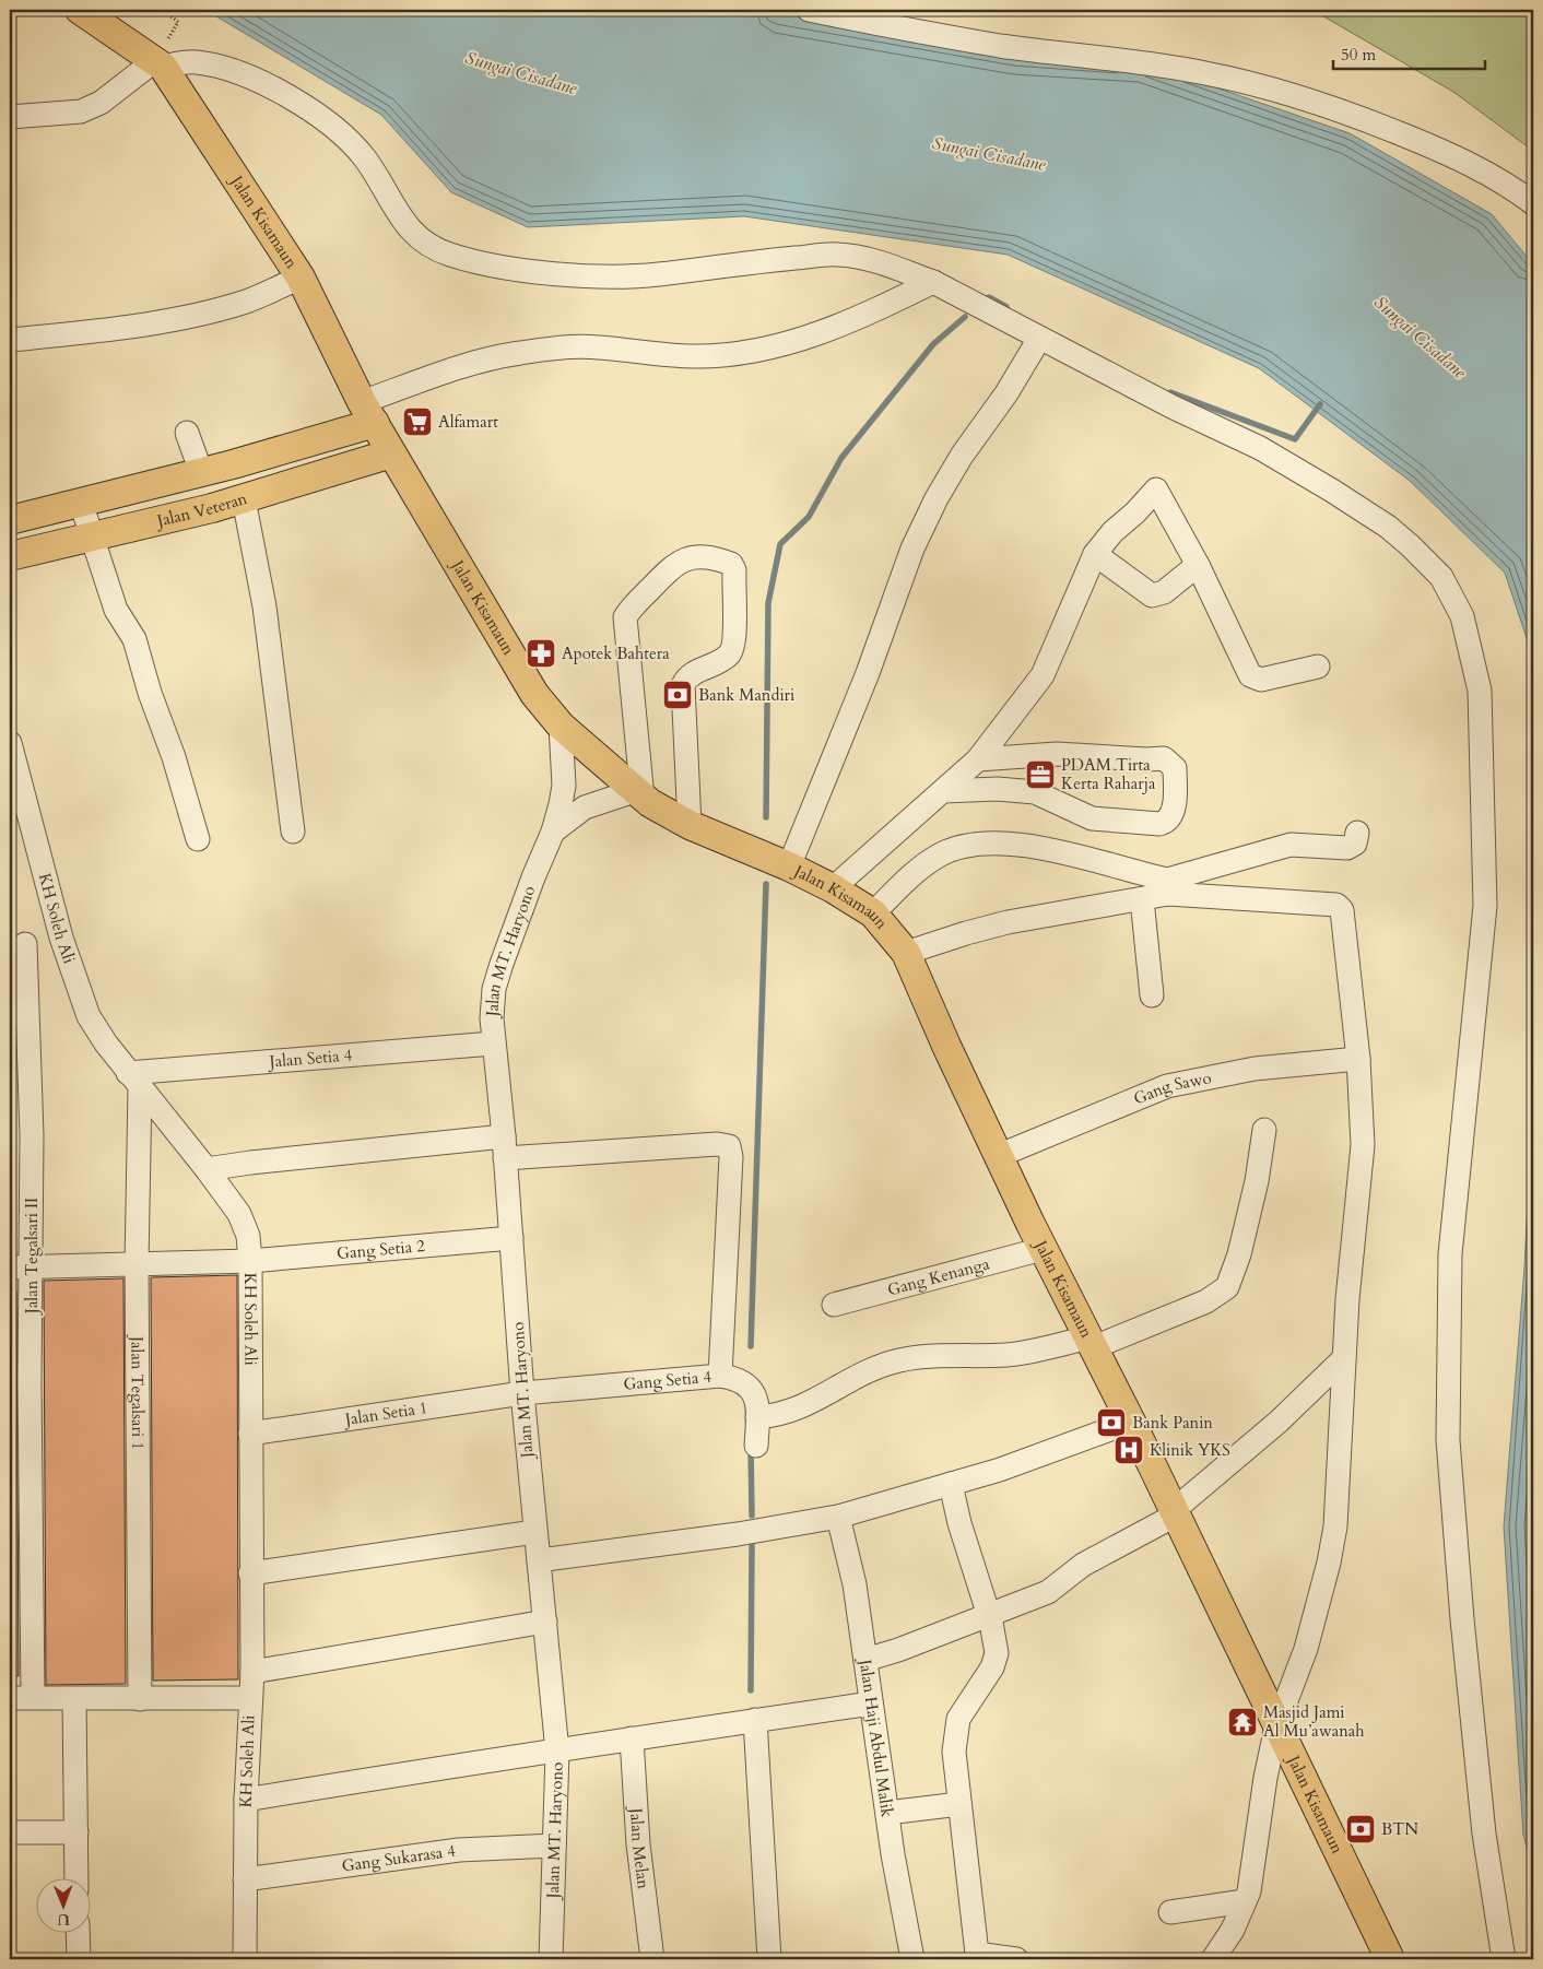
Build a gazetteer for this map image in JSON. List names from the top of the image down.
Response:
{
  "streets": {
    "main road": ["Jalan Kisamaun", "Jalan Veteran"],
    "street": [
      "KH Soleh Ali",
      "Jalan MT. Haryono",
      "Jalan Setia 4",
      "Gang Sawo",
      "Gang Setia 2",
      "Jalan Tegalsari II",
      "Gang Kenanga",
      "Gang Setia 4",
      "Jalan Tegalsari 1",
      "Jalan Setia 1",
      "Jalan Haji Abdul Malik",
      "Jalan Melan",
      "Gang Sukarasa 4"
    ]
  },
  "crossings": [
    ["Jalan Kisamaun", "Jalan Veteran"],
    ["Jalan Kisamaun", "Jalan MT. Haryono"],
    ["Jalan Kisamaun", "Gang Sawo"],
    ["Jalan Kisamaun", "Gang Kenanga"],
    ["KH Soleh Ali", "Jalan Setia 4"],
    ["KH Soleh Ali", "Gang Setia 2"],
    ["KH Soleh Ali", "Jalan Tegalsari 1"],
    ["KH Soleh Ali", "Jalan Setia 1"],
    ["KH Soleh Ali", "Gang Sukarasa 4"],
    ["Jalan MT. Haryono", "Jalan Setia 4"],
    ["Jalan MT. Haryono", "Gang Setia 2"],
    ["Jalan MT. Haryono", "Gang Setia 4"],
    ["Jalan MT. Haryono", "Jalan Setia 1"],
    ["Jalan MT. Haryono", "Gang Sukarasa 4"],
    ["Jalan Setia 4", "Jalan Tegalsari 1"],
    ["Gang Setia 2", "Jalan Tegalsari II"],
    ["Gang Setia 2", "Jalan Tegalsari 1"],
    ["Gang Setia 4", "Jalan Setia 1"]
  ],
  "water": ["Sungai Cisadane"],
  "places": {
    "supermarket": ["Alfamart"],
    "pharmacy": ["Apotek Bahtera"],
    "bank": ["Bank Mandiri", "Bank Panin", "BTN"],
    "office": ["PDAM Tirta Kerta Raharja"],
    "hospital": ["Klinik YKS"],
    "temple": ["Masjid Jami Al Mu’awanah"]
  },
  "scale_bar": "50 m",
  "north": "bottom"
}
